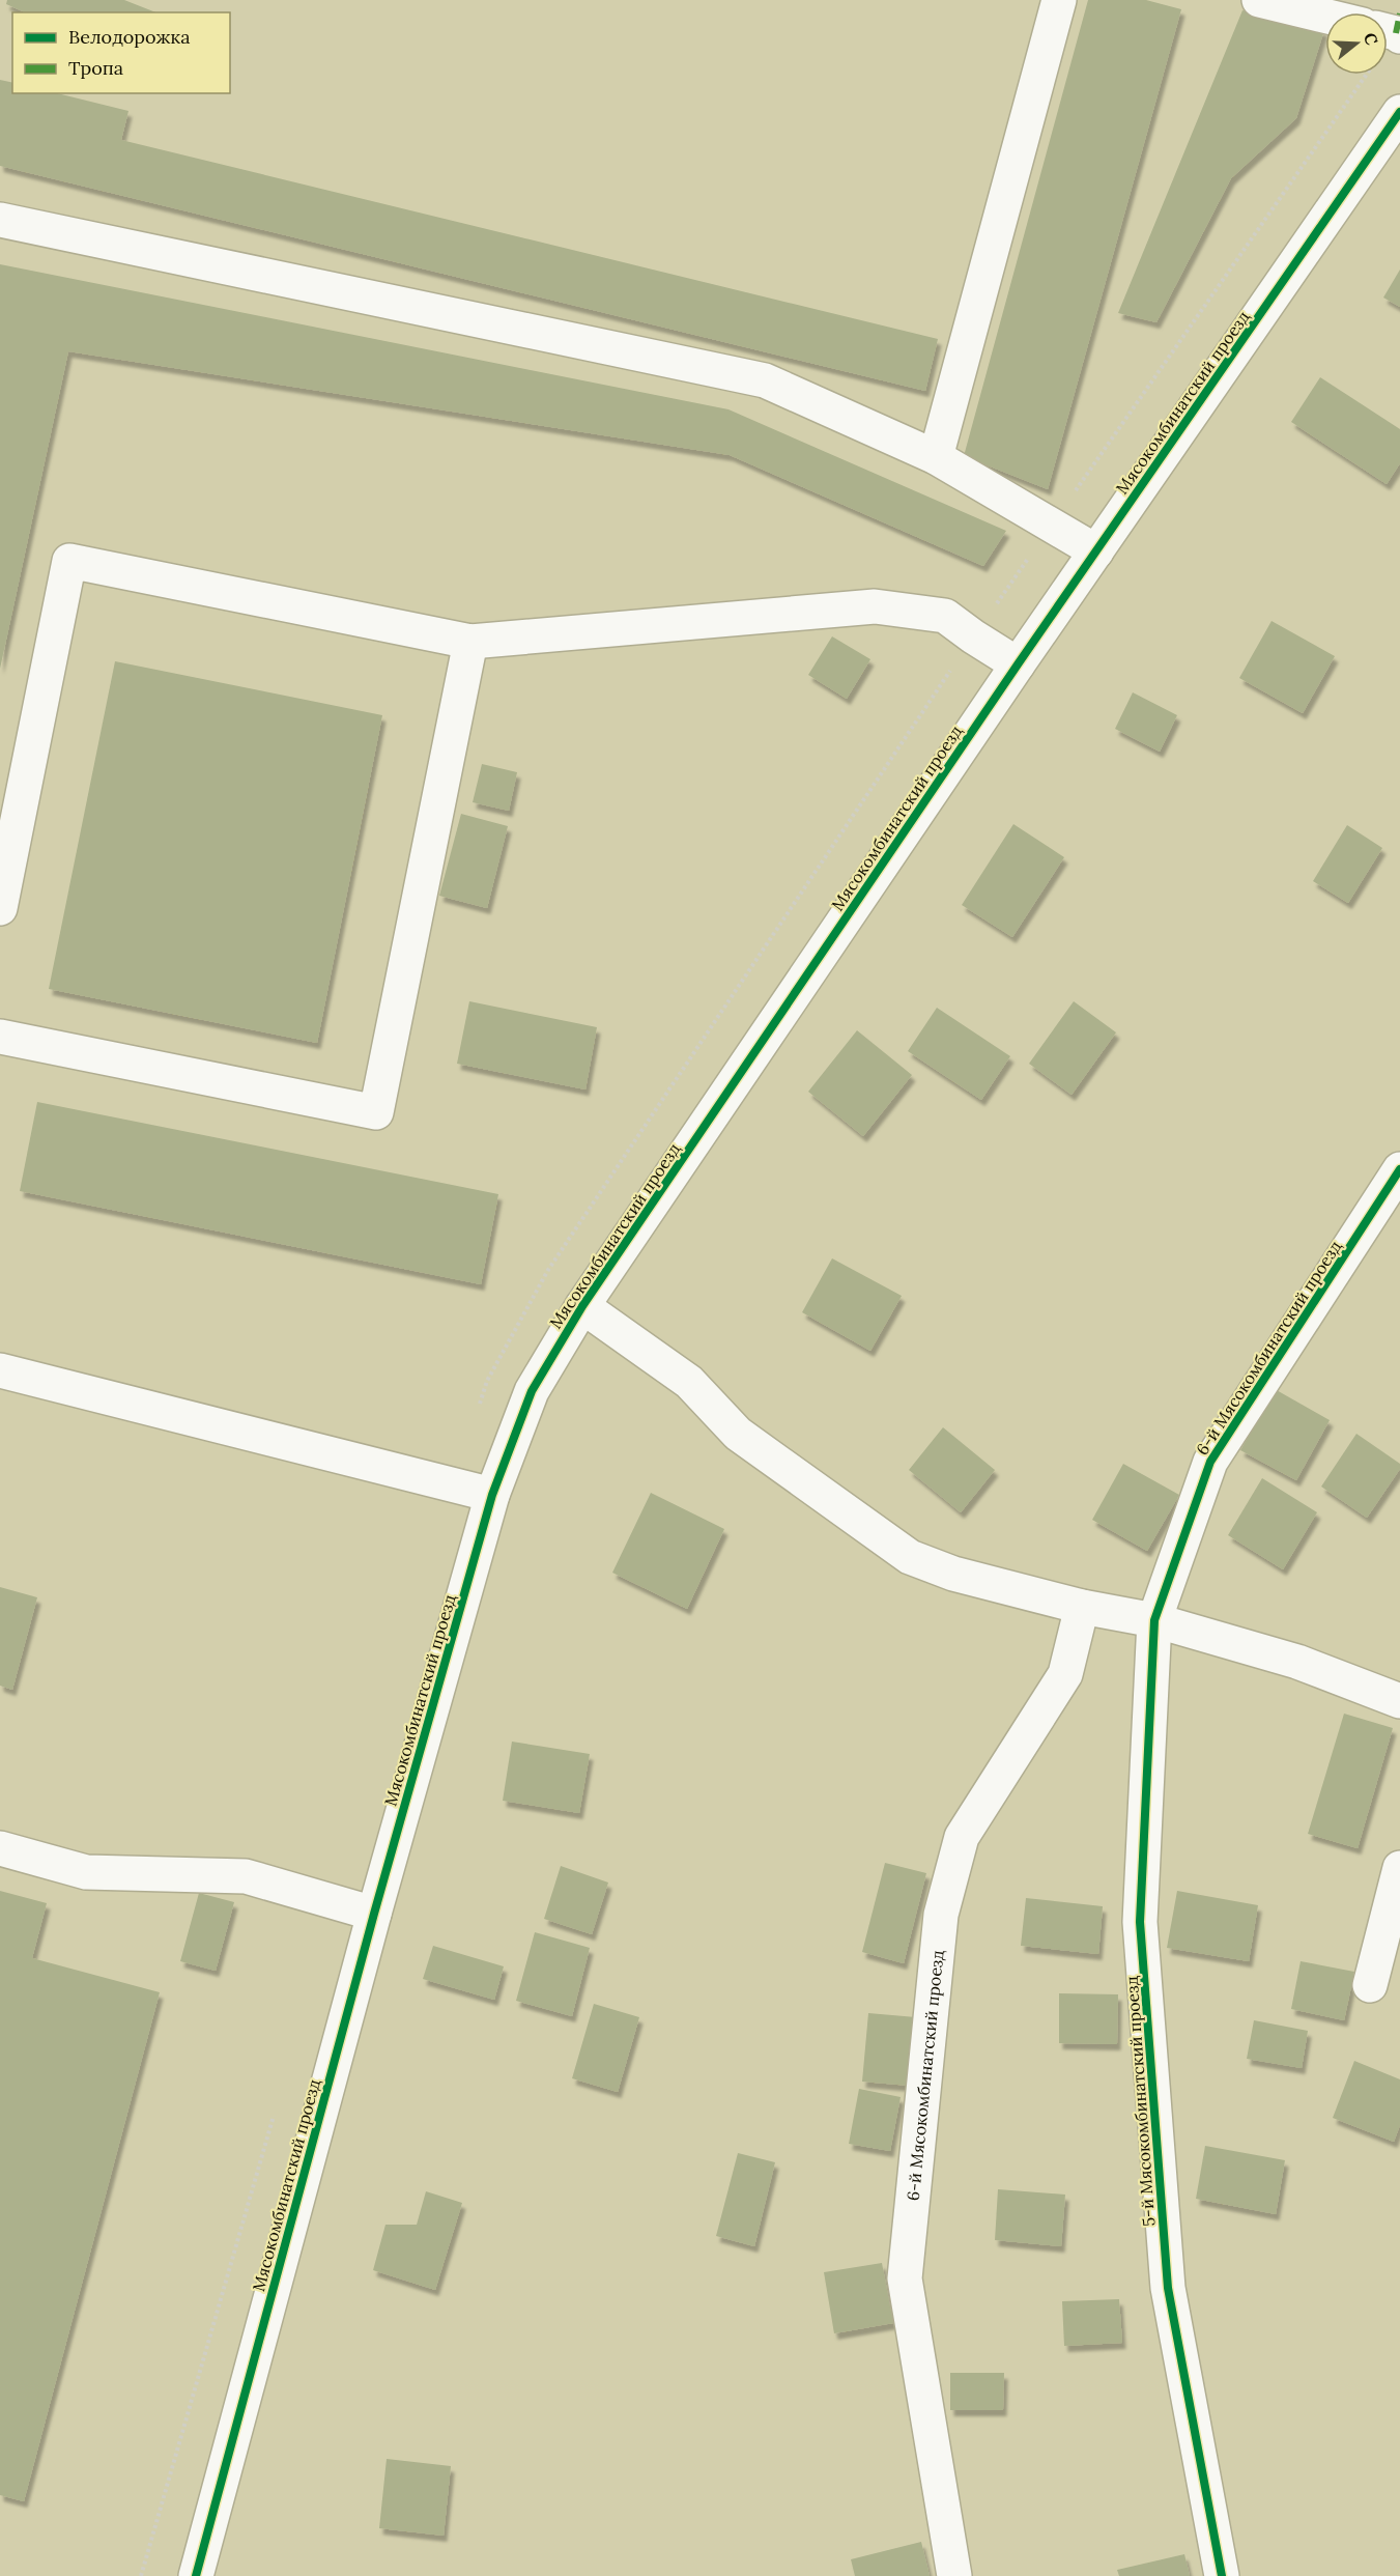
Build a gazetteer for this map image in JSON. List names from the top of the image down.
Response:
{
  "streets": {
    "street": ["Мясокомбинатский проезд", "6-й Мясокомбинатский проезд", "5-й Мясокомбинатский проезд"]
  },
  "crossings": [
    ["6-й Мясокомбинатский проезд", "5-й Мясокомбинатский проезд"]
  ],
  "legend": ["Велодорожка", "Тропа"],
  "north": "right"
}
